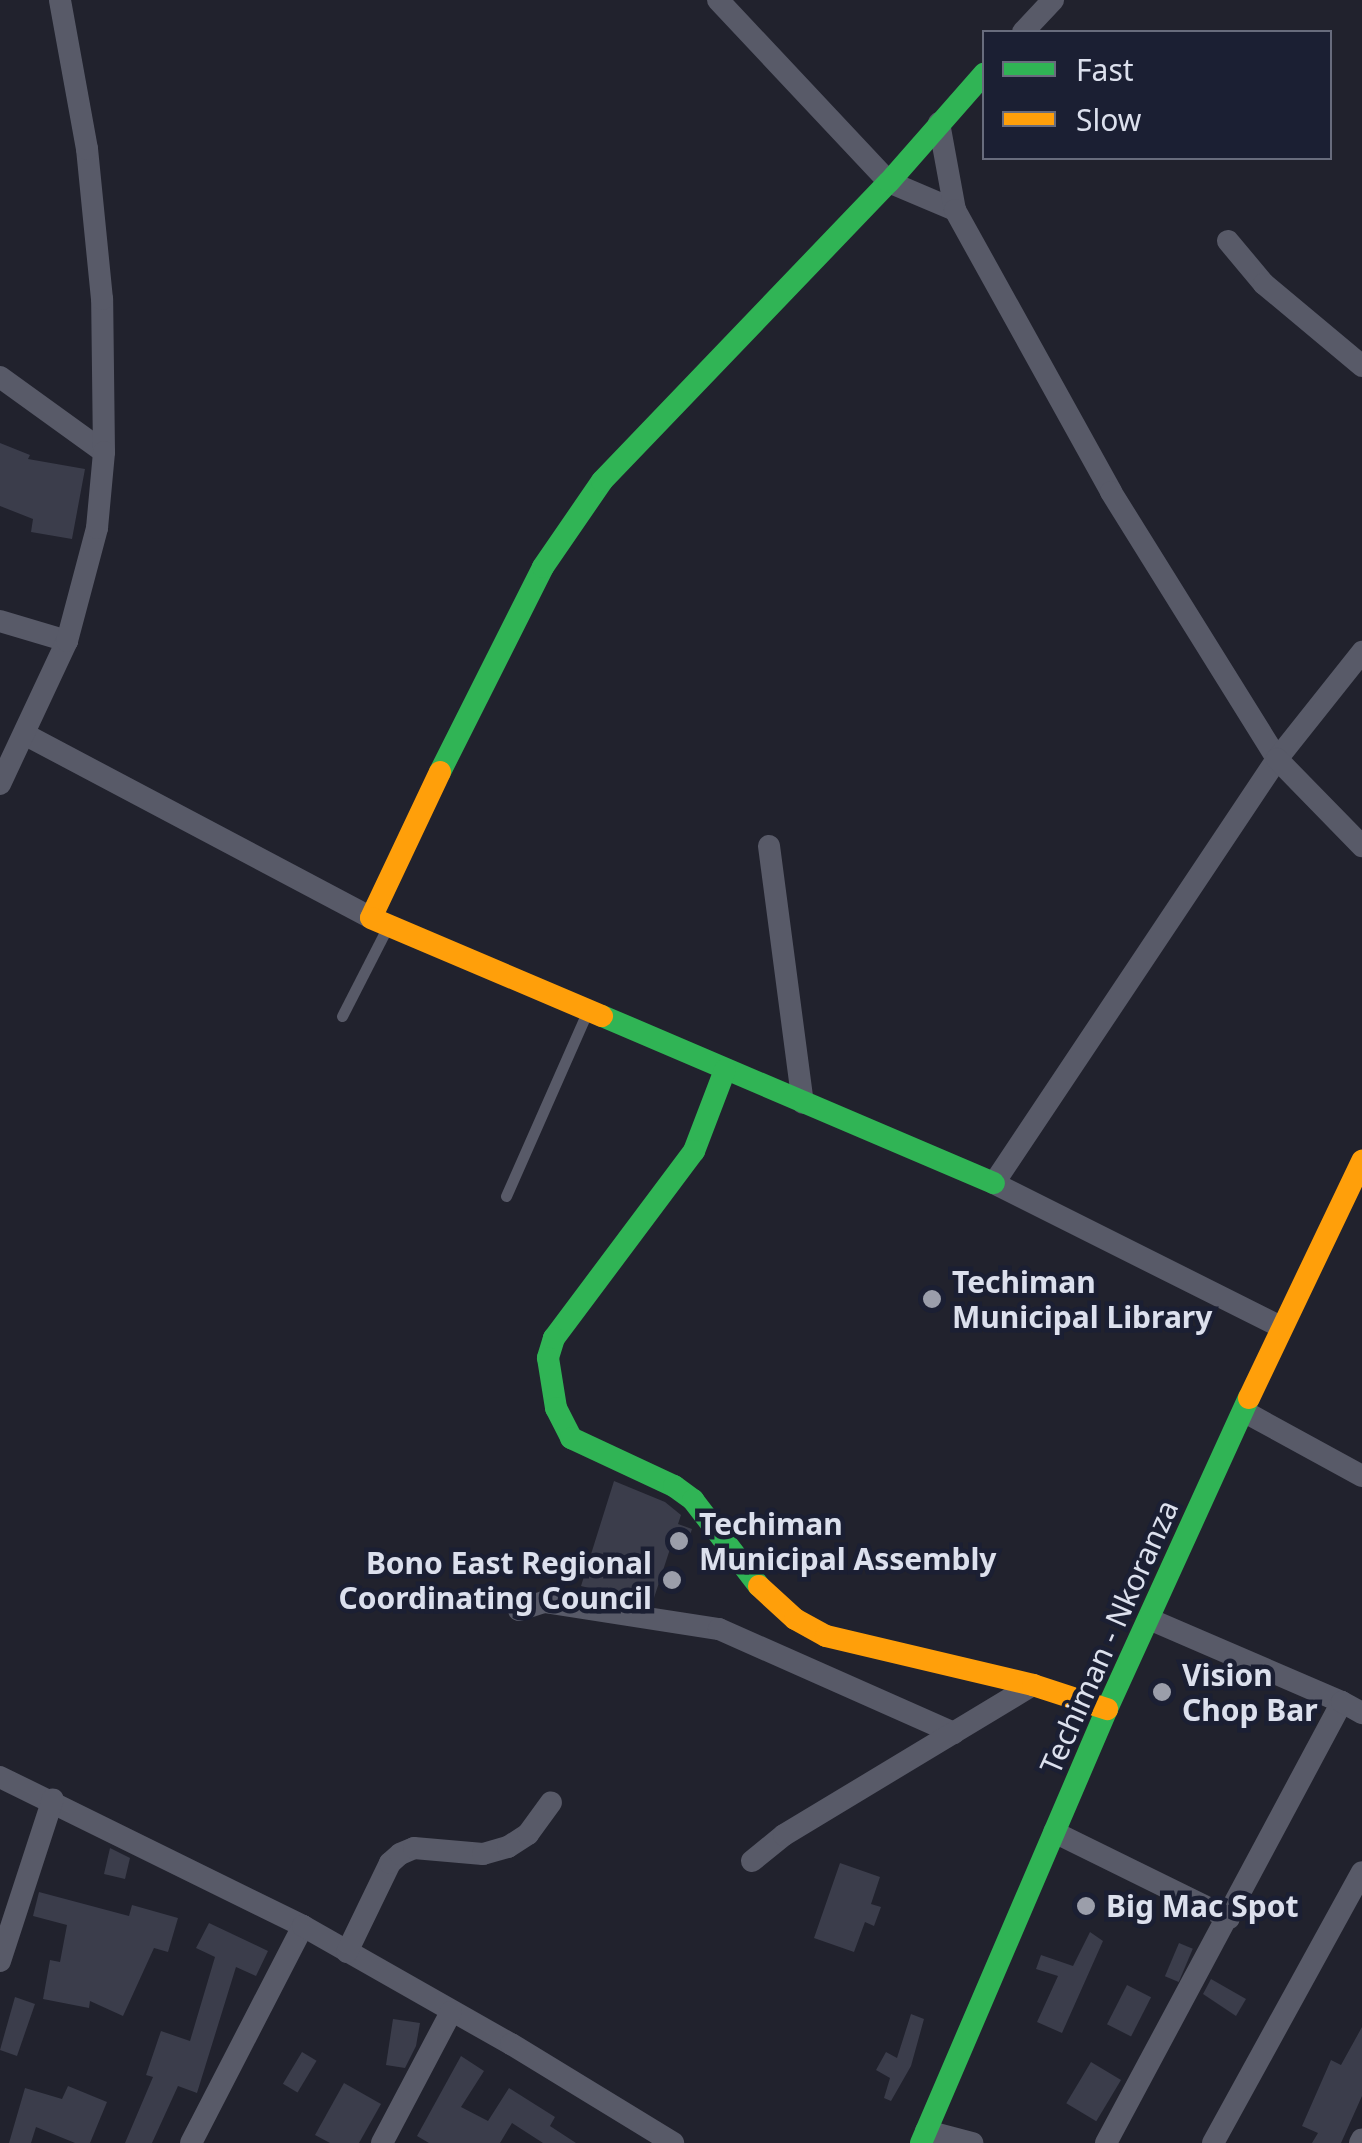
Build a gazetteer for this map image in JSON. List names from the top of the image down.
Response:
{
  "streets": {
    "street": ["Techiman - Nkoranza"]
  },
  "places": [
    "Techiman Municipal Library",
    "Techiman Municipal Assembly",
    "Bono East Regional Coordinating Council",
    "Vision Chop Bar",
    "Big Mac Spot"
  ],
  "legend": ["Fast", "Slow"]
}
